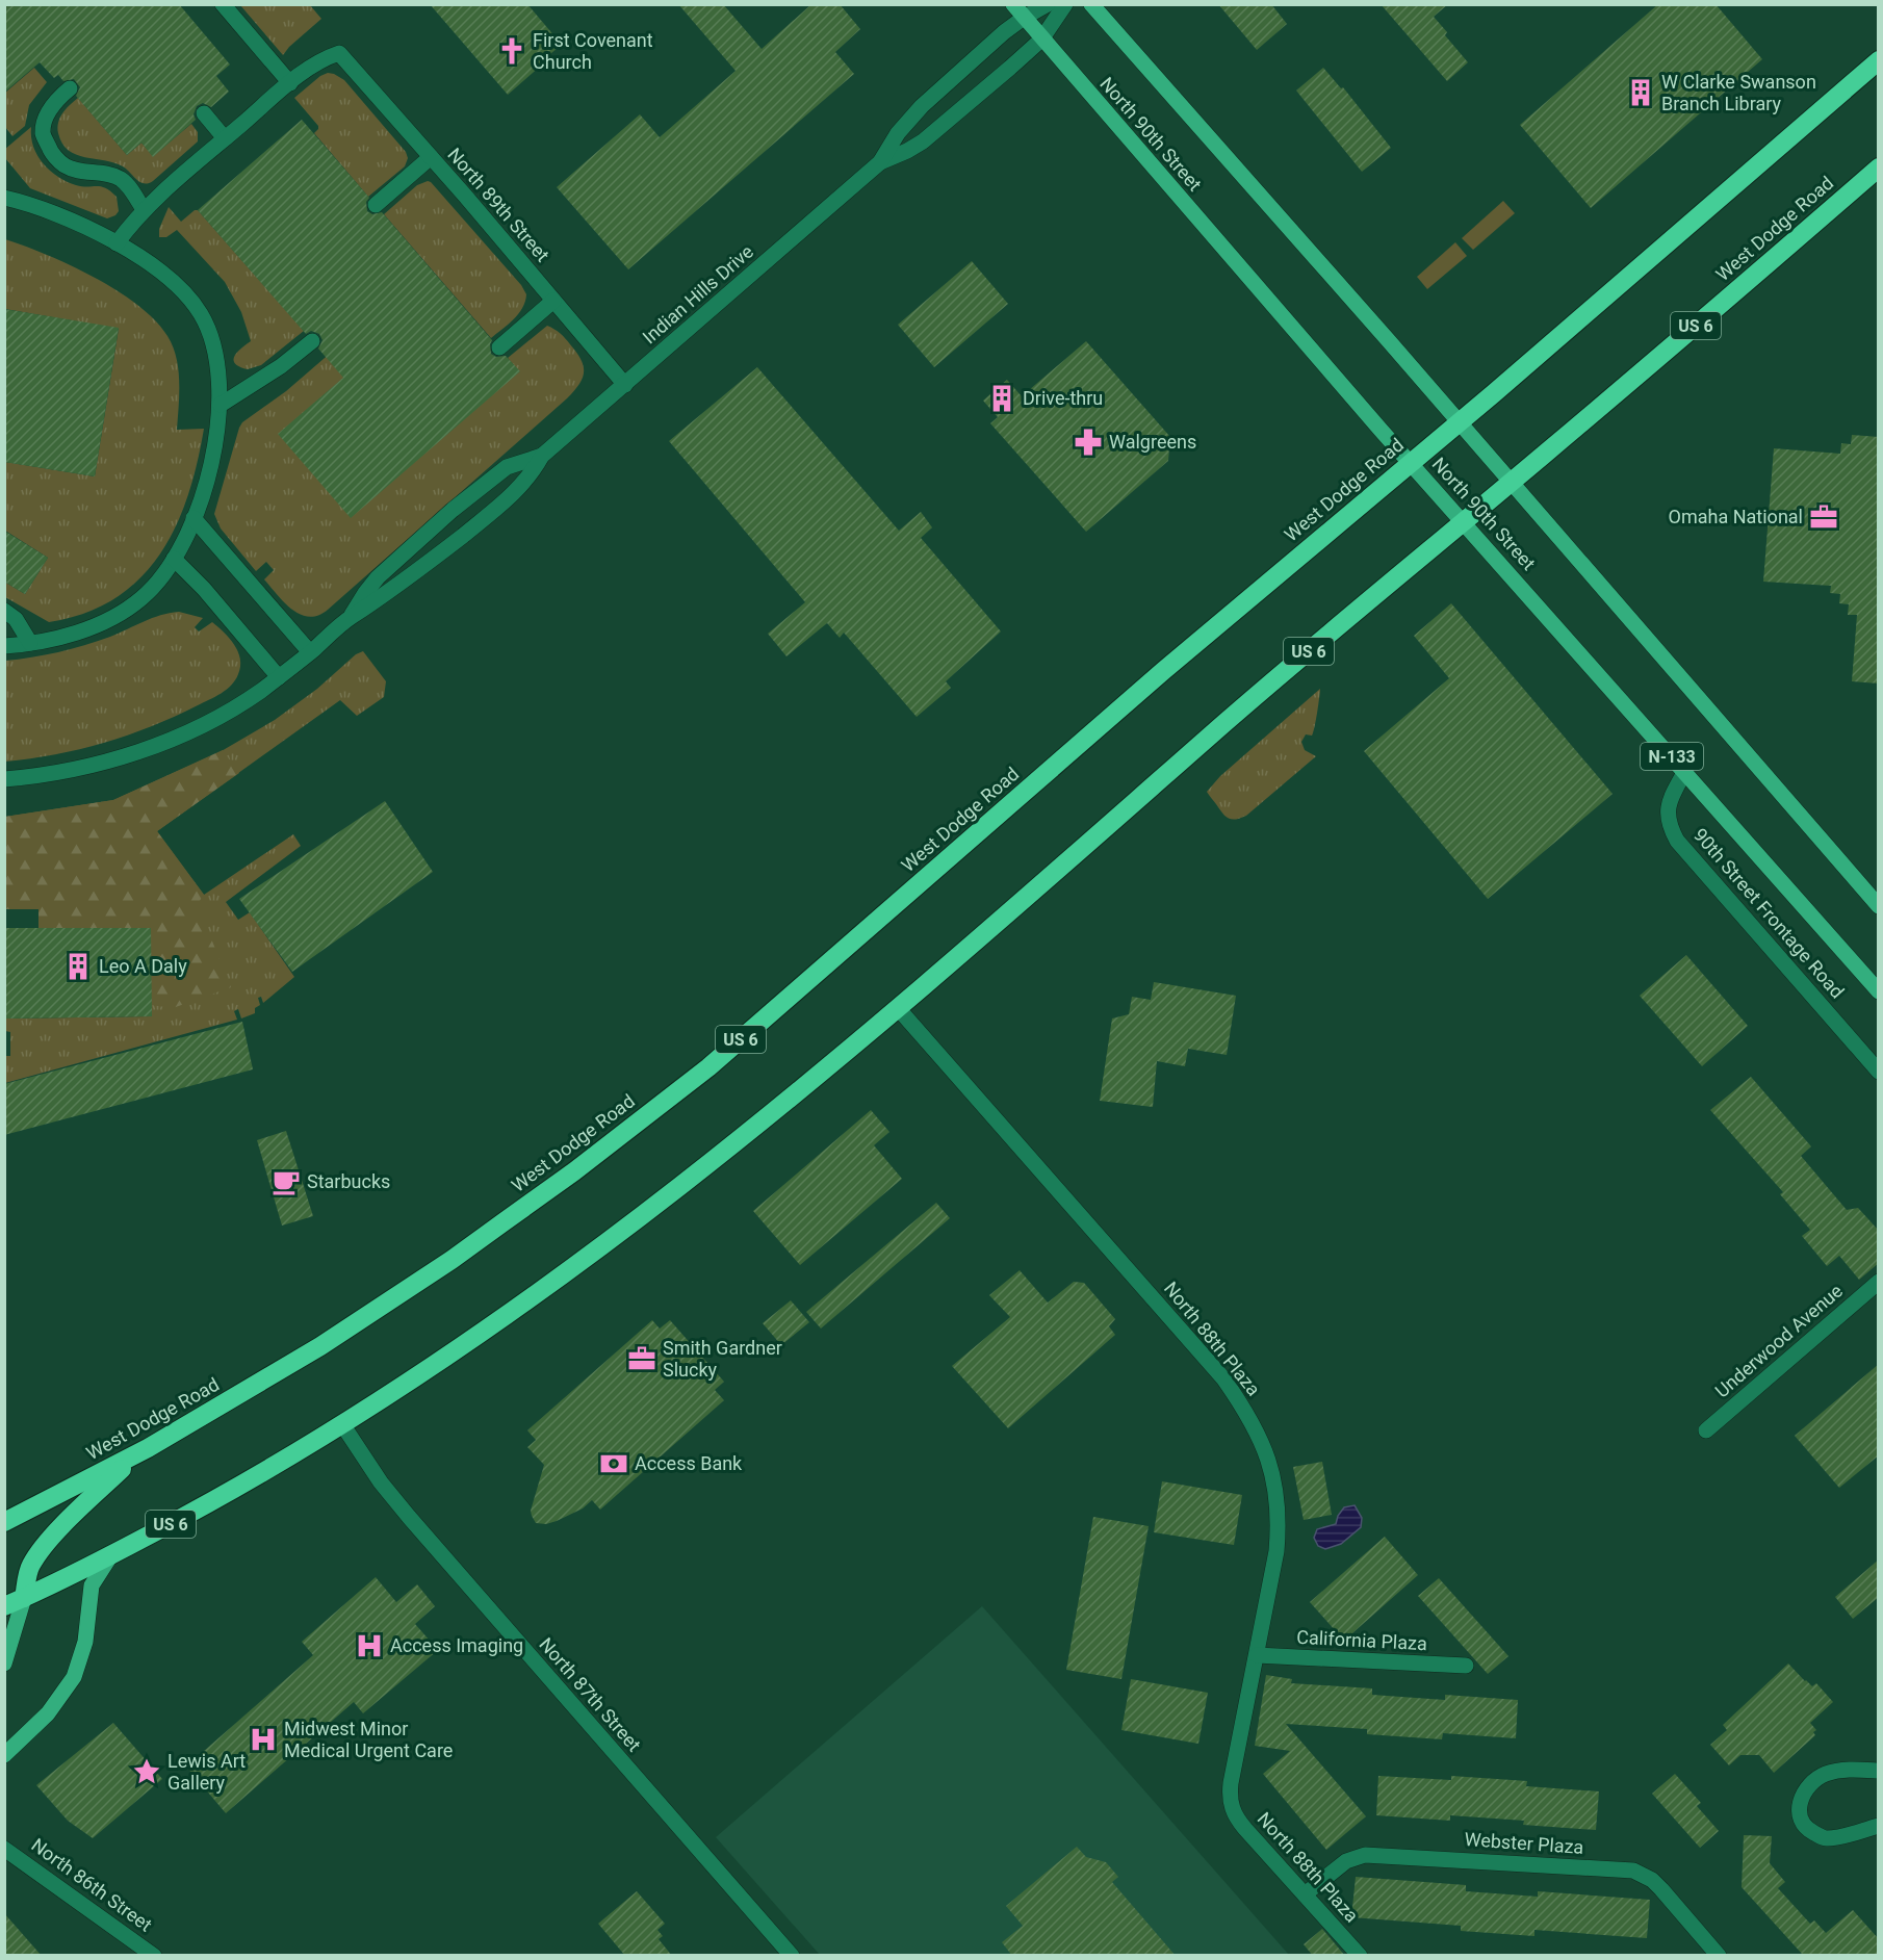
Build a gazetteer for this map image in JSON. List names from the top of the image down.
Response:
{
  "streets": {
    "highway": ["West Dodge Road", "US 6"],
    "main road": ["North 90th Street", "N-133"],
    "street": [
      "North 89th Street",
      "Indian Hills Drive",
      "90th Street Frontage Road",
      "North 88th Plaza",
      "Underwood Avenue",
      "California Plaza",
      "North 87th Street",
      "Webster Plaza",
      "North 86th Street"
    ]
  },
  "crossings": [
    ["North 90th Street", "West Dodge Road"],
    ["North 90th Street", "Indian Hills Drive"],
    ["North 90th Street", "90th Street Frontage Road"],
    ["North 89th Street", "Indian Hills Drive"],
    ["West Dodge Road", "N-133"],
    ["West Dodge Road", "North 88th Plaza"],
    ["West Dodge Road", "North 87th Street"],
    ["North 88th Plaza", "California Plaza"],
    ["North 88th Plaza", "Webster Plaza"]
  ],
  "places": {
    "church": ["First Covenant Church"],
    "building": ["W Clarke Swanson Branch Library", "Drive-thru", "Leo A Daly"],
    "pharmacy": ["Walgreens"],
    "office": ["Omaha National", "Smith Gardner Slucky"],
    "cafe": ["Starbucks"],
    "bank": ["Access Bank"],
    "hospital": ["Access Imaging", "Midwest Minor Medical Urgent Care"],
    "place": ["Lewis Art Gallery"]
  }
}
